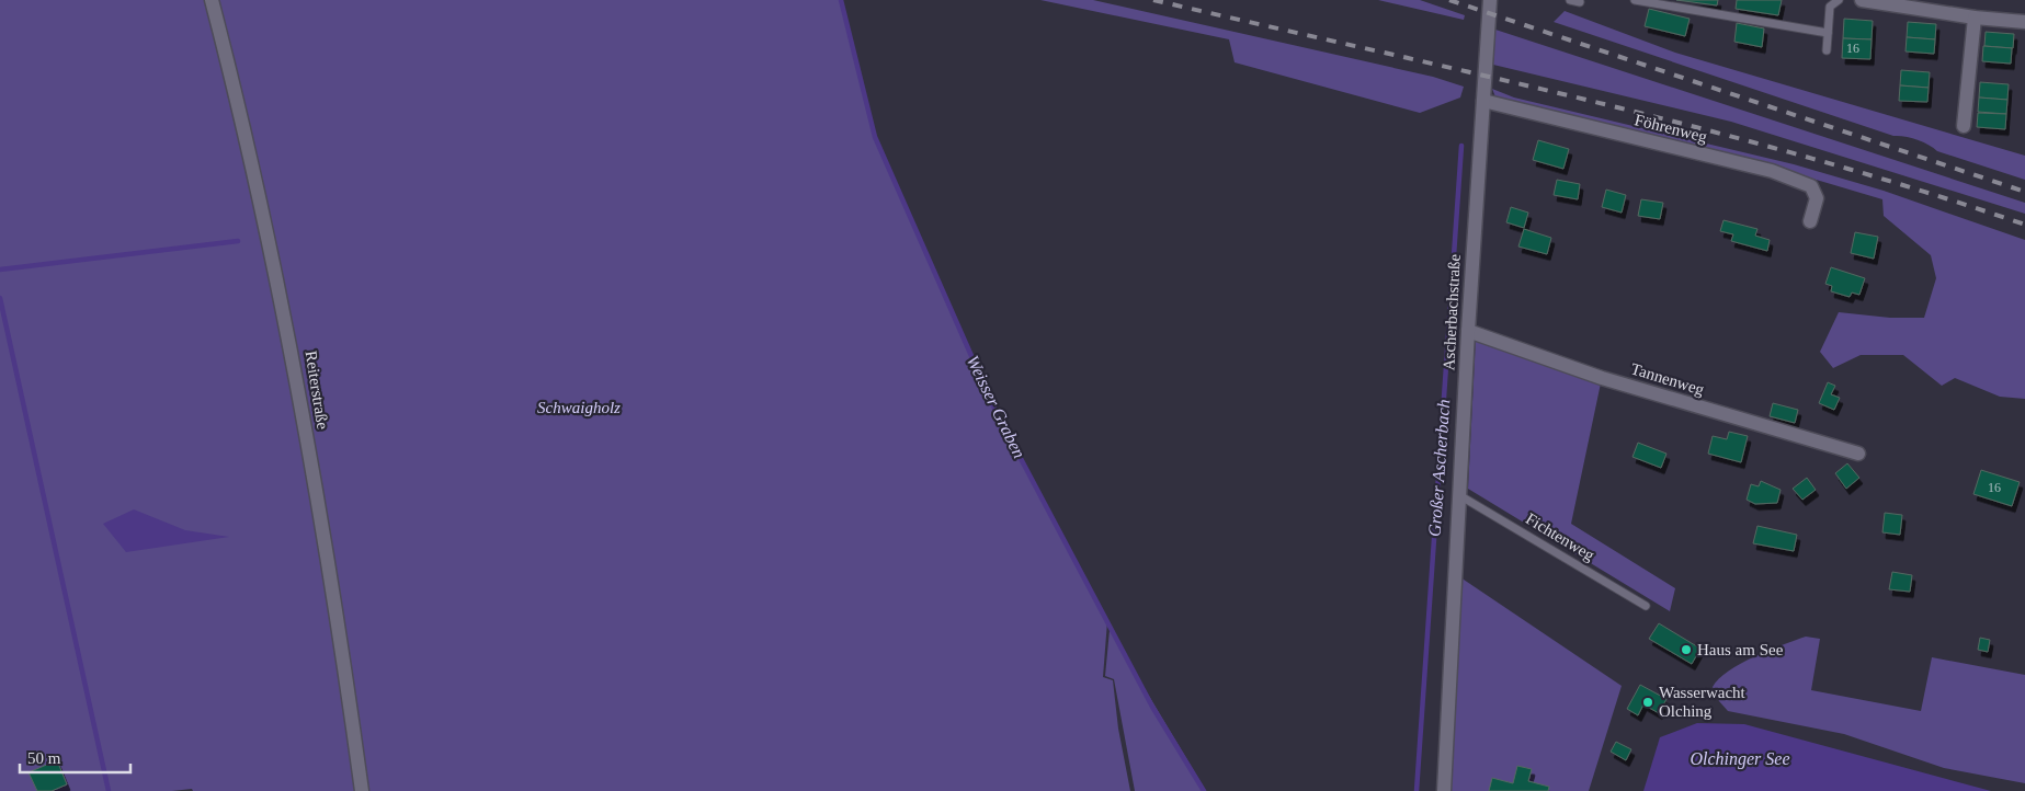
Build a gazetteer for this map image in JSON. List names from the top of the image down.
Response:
{
  "streets": {
    "street": [
      "Föhrenweg",
      "Ascherbachstraße",
      "Tannenweg",
      "Reiterstraße"
    ],
    "lane": ["Fichtenweg"]
  },
  "crossings": [
    ["Föhrenweg", "Ascherbachstraße"],
    ["Ascherbachstraße", "Tannenweg"],
    ["Ascherbachstraße", "Fichtenweg"]
  ],
  "water": ["Weisser Graben", "Großer Ascherbach", "Olchinger See"],
  "parks": ["Schwaigholz"],
  "places": ["Haus am See", "Wasserwacht Olching"],
  "house_numbers": ["16", "16"],
  "scale_bar": "50 m"
}
